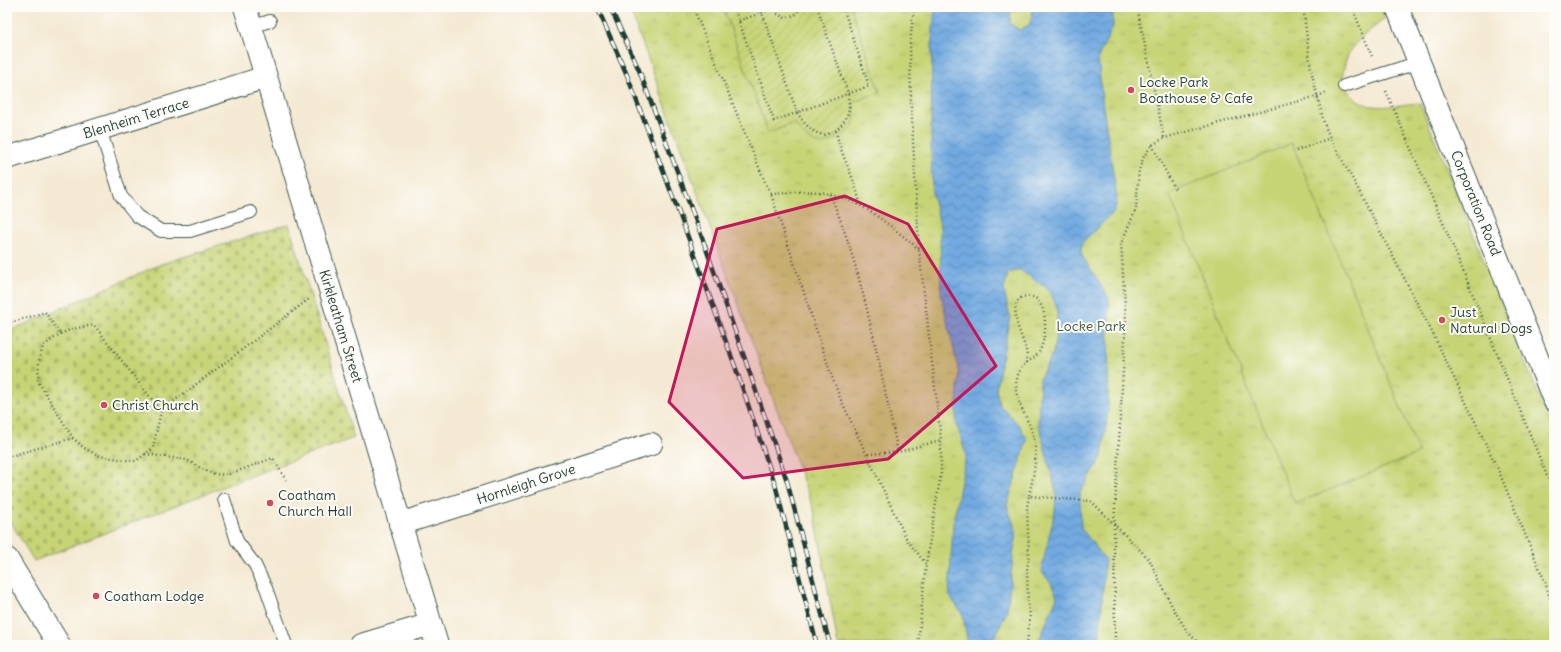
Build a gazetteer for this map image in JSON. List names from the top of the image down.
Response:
{
  "streets": {
    "street": [
      "Blenheim Terrace",
      "Corporation Road",
      "Kirkleatham Street",
      "Hornleigh Grove"
    ]
  },
  "crossings": [
    ["Blenheim Terrace", "Kirkleatham Street"],
    ["Kirkleatham Street", "Hornleigh Grove"]
  ],
  "parks": ["Locke Park"],
  "places": [
    "Locke Park Boathouse & Cafe",
    "Just Natural Dogs",
    "Christ Church",
    "Coatham Church Hall",
    "Coatham Lodge"
  ]
}
